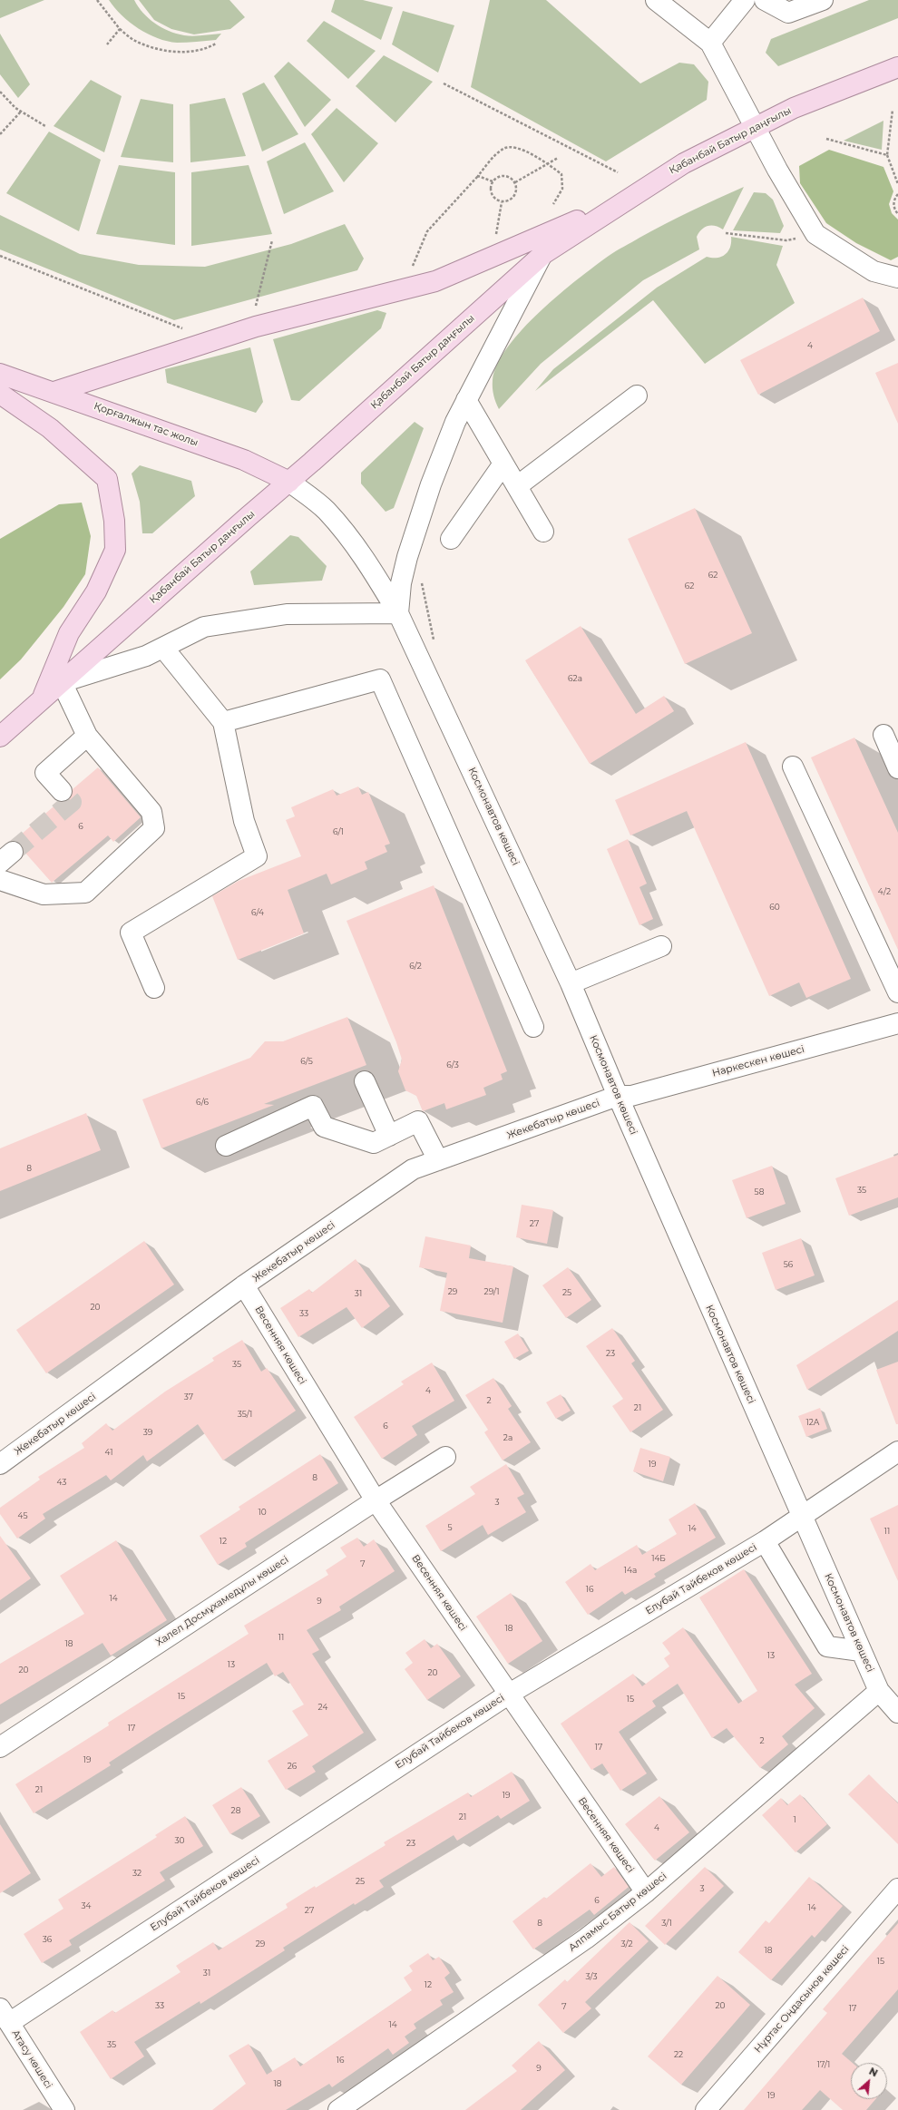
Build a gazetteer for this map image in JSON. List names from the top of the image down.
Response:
{
  "streets": {
    "main road": ["Қабанбай Батыр даңғылы", "Қорғалжын тас жолы"],
    "street": [
      "Космонавтов көшесі",
      "Наркескен көшесі",
      "Жекебатыр көшесі",
      "Весенняя көшесі",
      "Елубай Тайбеков көшесі",
      "Халел Досмұхамедұлы көшесі",
      "Алпамыс Батыр көшесі",
      "Нұртас Оңдасынов көшесі",
      "Атасу көшесі"
    ]
  },
  "crossings": [
    ["Қабанбай Батыр даңғылы", "Қорғалжын тас жолы"],
    ["Қабанбай Батыр даңғылы", "Космонавтов көшесі"],
    ["Қорғалжын тас жолы", "Космонавтов көшесі"],
    ["Космонавтов көшесі", "Наркескен көшесі"],
    ["Космонавтов көшесі", "Жекебатыр көшесі"],
    ["Космонавтов көшесі", "Елубай Тайбеков көшесі"],
    ["Космонавтов көшесі", "Алпамыс Батыр көшесі"],
    ["Наркескен көшесі", "Жекебатыр көшесі"],
    ["Жекебатыр көшесі", "Весенняя көшесі"],
    ["Весенняя көшесі", "Елубай Тайбеков көшесі"],
    ["Весенняя көшесі", "Халел Досмұхамедұлы көшесі"],
    ["Весенняя көшесі", "Алпамыс Батыр көшесі"],
    ["Елубай Тайбеков көшесі", "Атасу көшесі"]
  ],
  "house_numbers": [
    "4",
    "62",
    "62",
    "62а",
    "6",
    "6/1",
    "4/2",
    "60",
    "6/4",
    "6/2",
    "6/5",
    "6/3",
    "6/6",
    "8",
    "35",
    "58",
    "27",
    "56",
    "29",
    "29/1",
    "25",
    "31",
    "20",
    "33",
    "23",
    "35",
    "4",
    "37",
    "2",
    "21",
    "35/1",
    "12А",
    "6",
    "39",
    "2а",
    "41",
    "19",
    "8",
    "43",
    "3",
    "10",
    "45",
    "5",
    "14",
    "11",
    "12",
    "14Б",
    "7",
    "14а",
    "16",
    "14",
    "9",
    "18",
    "11",
    "18",
    "13",
    "13",
    "20",
    "20",
    "15",
    "15",
    "24",
    "17",
    "2",
    "17",
    "19",
    "26",
    "21",
    "19",
    "28",
    "21",
    "1",
    "4",
    "30",
    "23",
    "32",
    "25",
    "3",
    "6",
    "34",
    "14",
    "27",
    "8",
    "3/1",
    "36",
    "29",
    "3/2",
    "18",
    "15",
    "31",
    "3/3",
    "12",
    "33",
    "20",
    "7",
    "17",
    "14",
    "35",
    "22",
    "16",
    "17/1",
    "9",
    "18",
    "19"
  ],
  "north": "top right"
}
